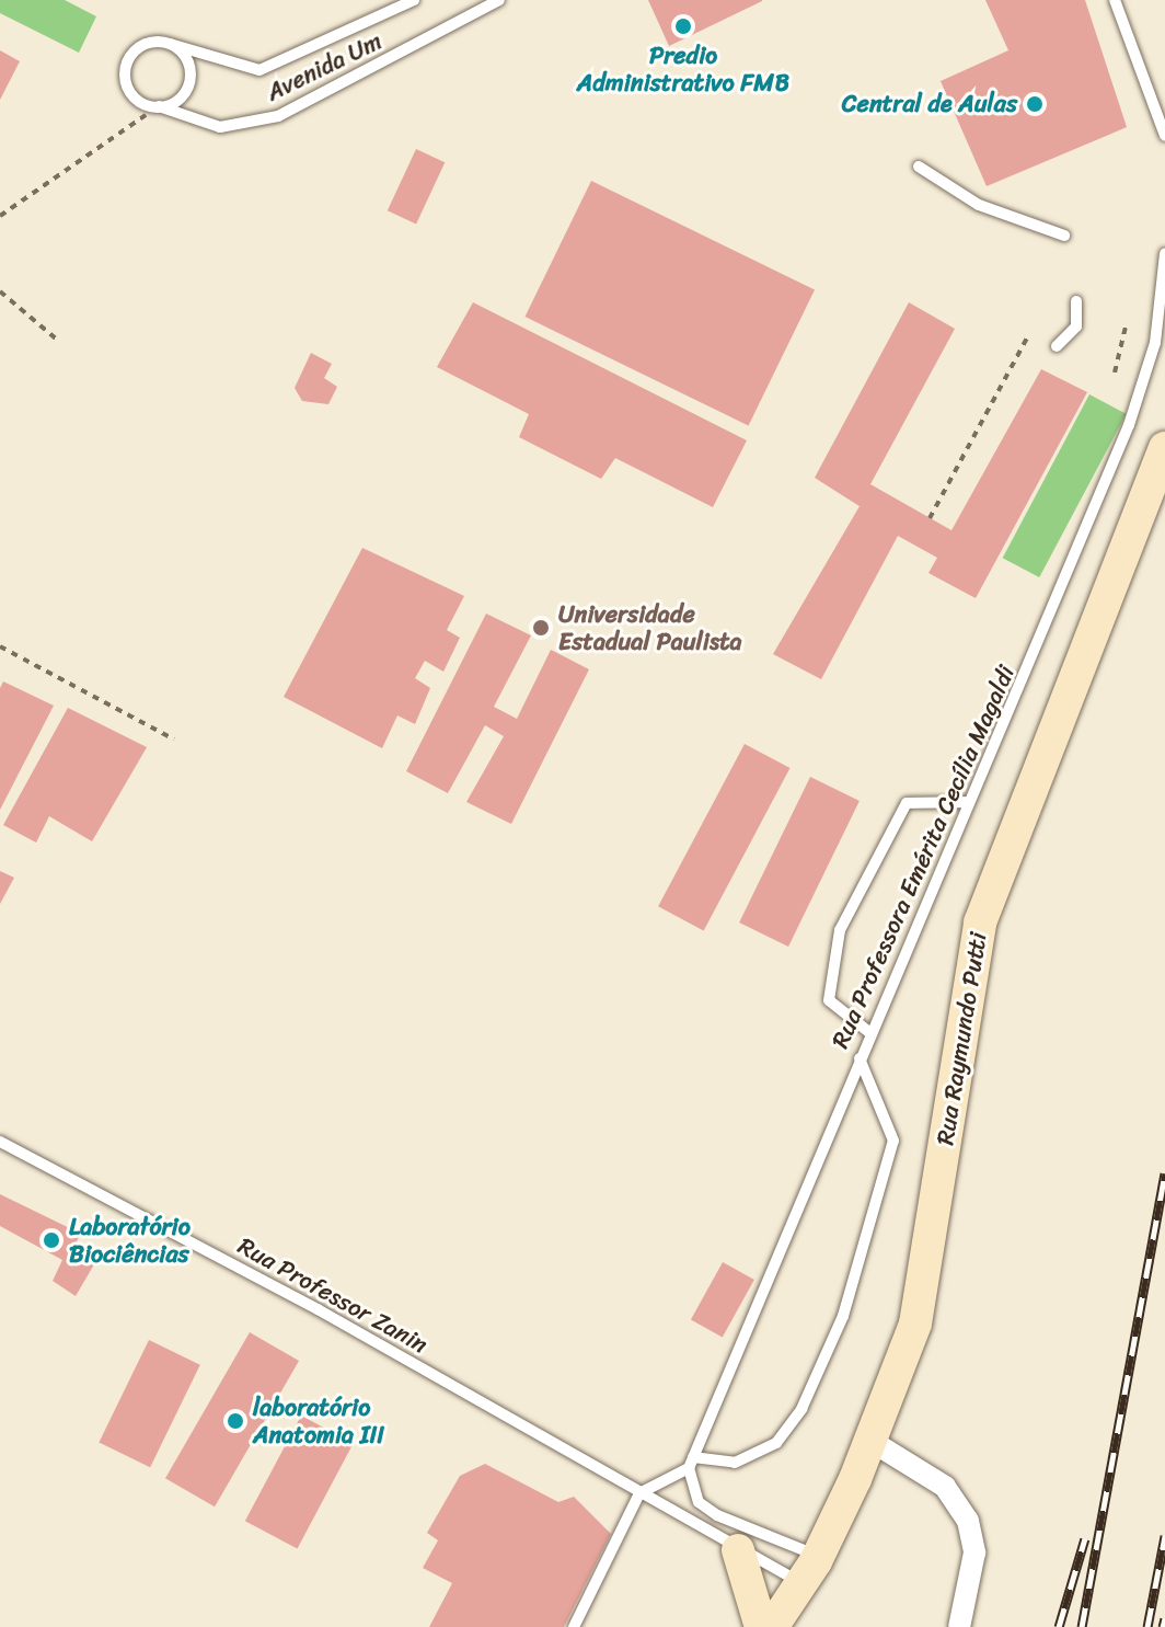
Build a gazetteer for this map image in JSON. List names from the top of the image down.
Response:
{
  "streets": {
    "street": ["Rua Raymundo Putti"],
    "lane": ["Avenida Um", "Rua Professora Emérita Cecília Magaldi", "Rua Professor Zanin"]
  },
  "crossings": [
    ["Rua Raymundo Putti", "Rua Professor Zanin"]
  ],
  "places": [
    "Predio Administrativo FMB",
    "Central de Aulas",
    "Universidade Estadual Paulista",
    "Laboratório Biociências",
    "laboratório Anatomia III"
  ]
}
